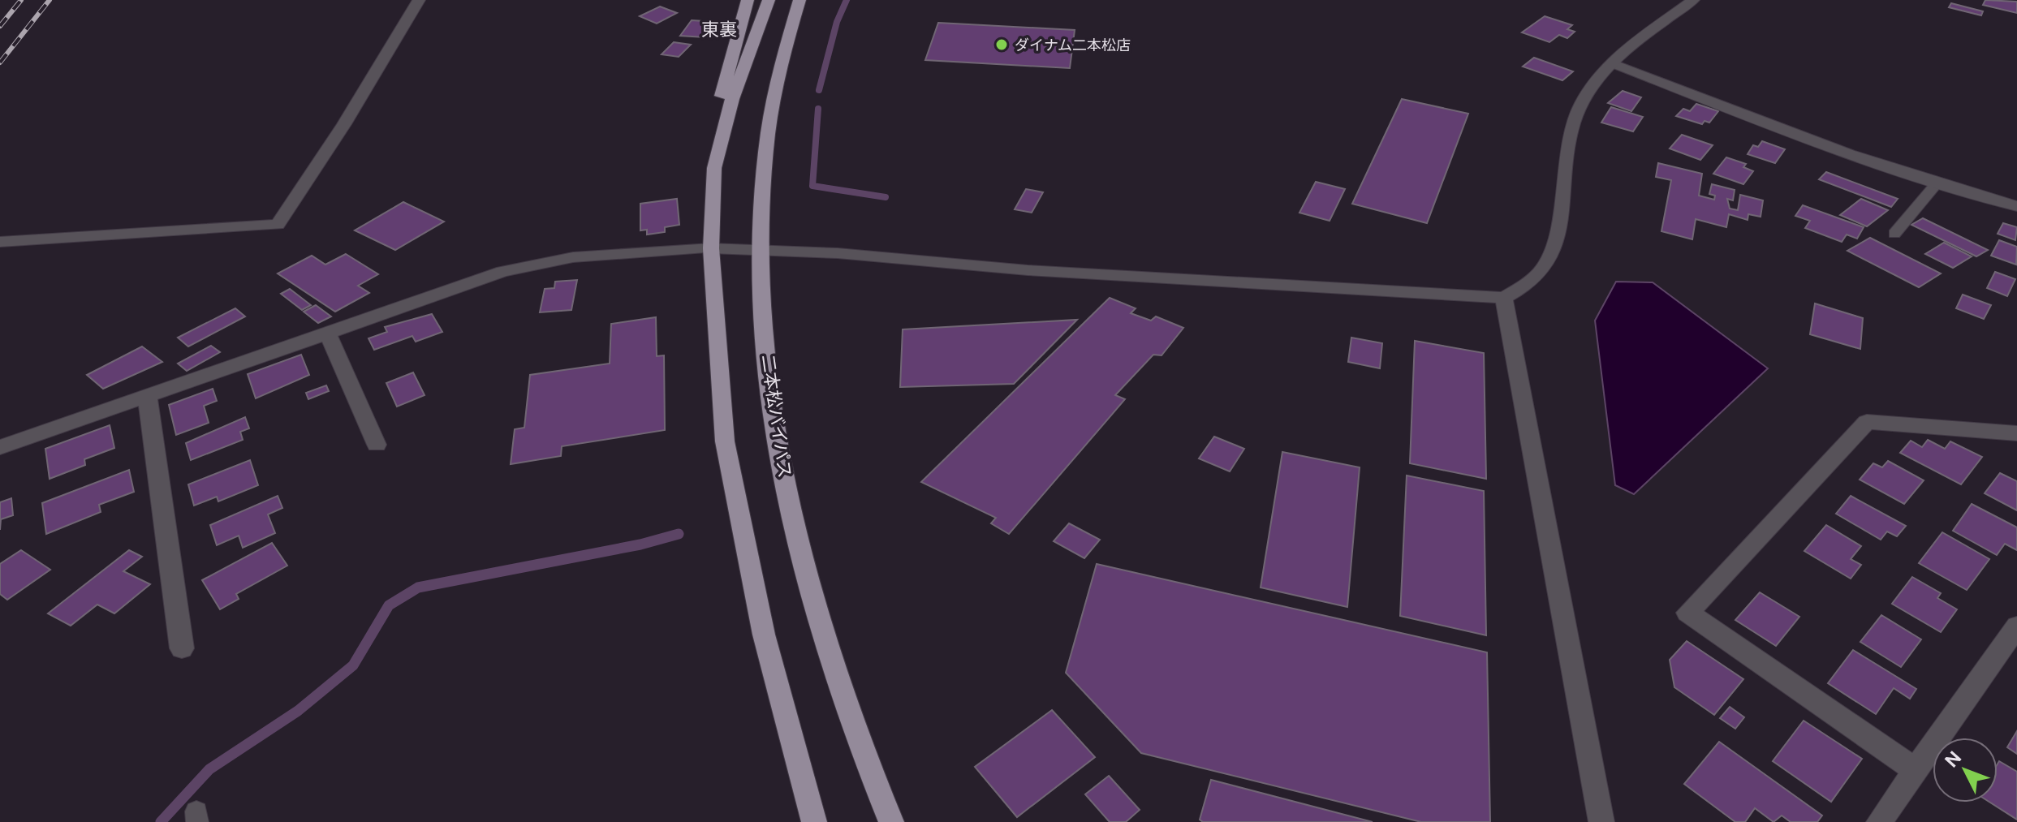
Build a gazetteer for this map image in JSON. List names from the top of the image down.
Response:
{
  "streets": {
    "highway": ["二本松バイパス"]
  },
  "districts": ["東裏"],
  "places": ["ダイナム二本松店"],
  "north": "top left"
}
